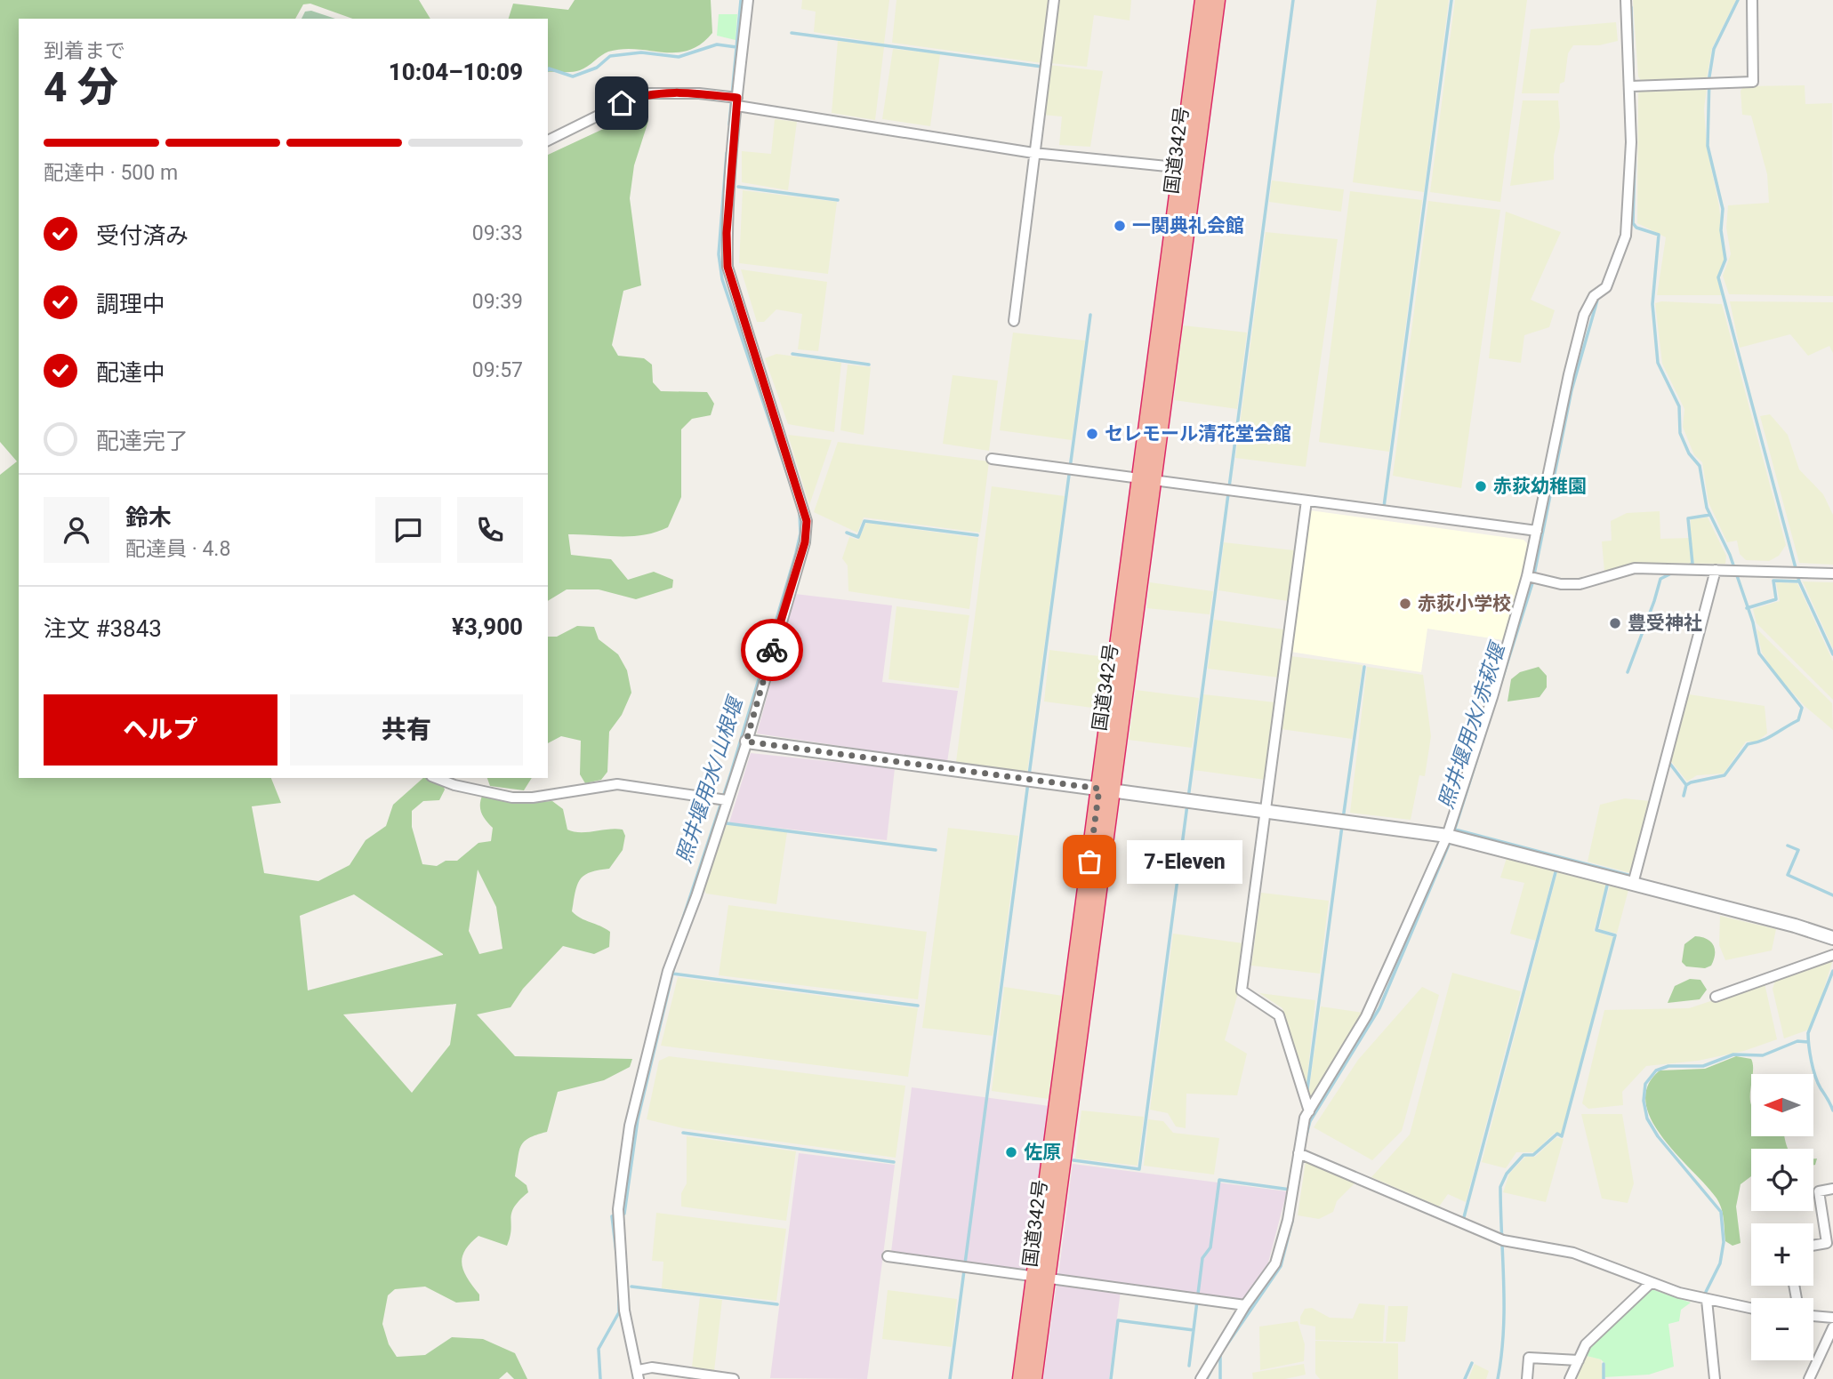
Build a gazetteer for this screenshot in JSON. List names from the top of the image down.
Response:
{
  "streets": {
    "highway": ["国道342号"]
  },
  "water": ["照井堰用水/赤萩堰", "照井堰用水/山根堰"],
  "places": [
    "一関典礼会館",
    "セレモール清花堂会館",
    "赤荻幼稚園",
    "赤荻小学校",
    "豊受神社",
    "7-Eleven",
    "佐原"
  ],
  "north": "left",
  "page": {
    "heading": ["4 分", "到着まで", "10:04–10:09"],
    "panel": [
      "鈴木",
      "配達員 · 4.8",
      "注文 #3843",
      "¥3,900"
    ],
    "bar": "配達中 · 500 m",
    "list": [
      ["受付済み", "09:33"],
      ["調理中", "09:39"],
      ["配達中", "09:57"],
      "配達完了"
    ],
    "buttons": ["ヘルプ", "共有"],
    "bubble": "7-Eleven",
    "map_buttons": ["+", "−"]
  }
}
